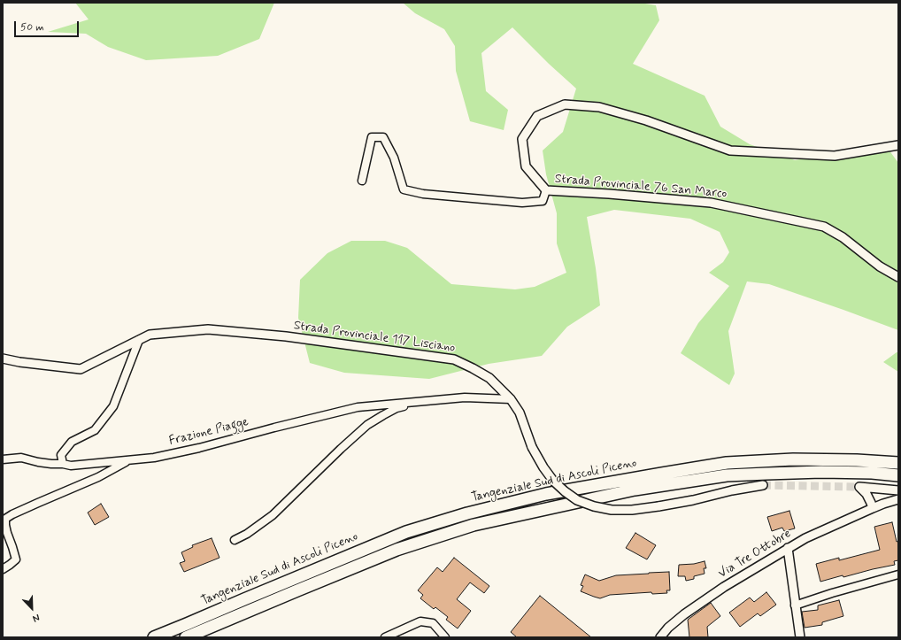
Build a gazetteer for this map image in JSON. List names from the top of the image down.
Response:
{
  "streets": {
    "highway": ["Tangenziale Sud di Ascoli Piceno"],
    "street": [
      "Strada Provinciale 76 San Marco",
      "Strada Provinciale 117 Lisciano",
      "Frazione Piagge",
      "Via Tre Ottobre"
    ]
  },
  "crossings": [
    ["Strada Provinciale 117 Lisciano", "Frazione Piagge"]
  ],
  "scale_bar": "50 m",
  "north": "bottom right"
}
